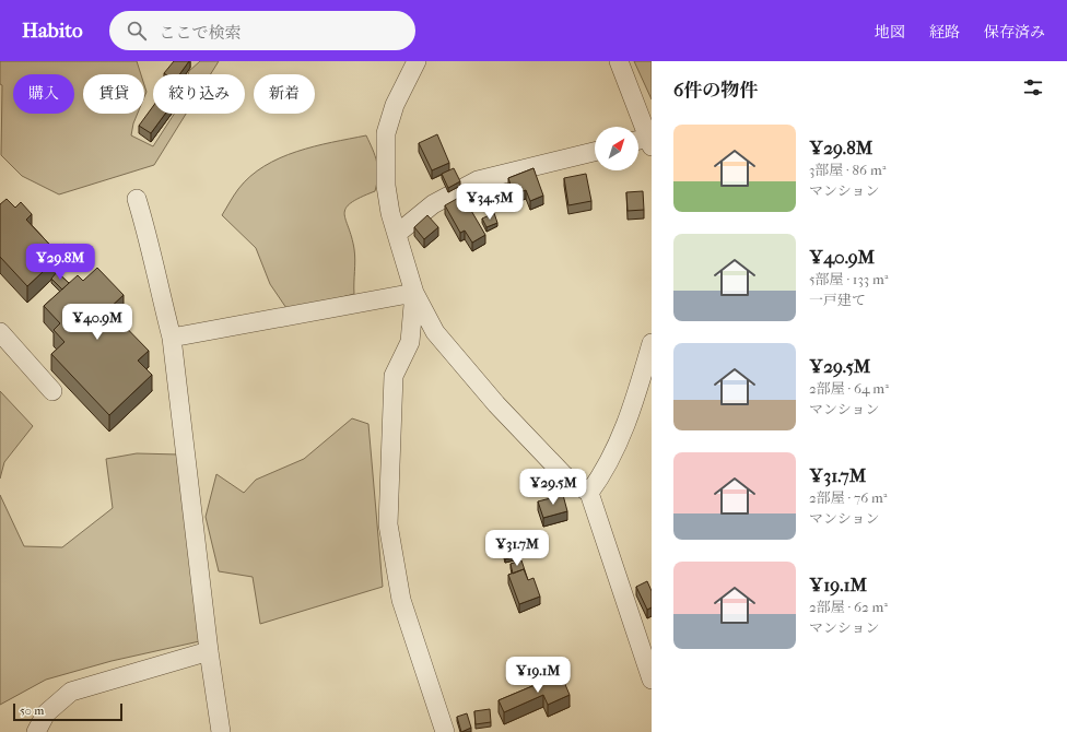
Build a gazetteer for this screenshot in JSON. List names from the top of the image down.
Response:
{
  "scale_bar": "50 m",
  "north": "top right",
  "page": {
    "header": "Habito",
    "search": "ここで検索",
    "nav": ["地図", "経路", "保存済み"],
    "heading": "6件の物件",
    "chip": [
      "購入",
      "賃貸",
      "絞り込み",
      "新着"
    ],
    "list": [
      {
        "name": "¥29.8M",
        "note": "3部屋 · 86 m² · マンション"
      },
      {
        "name": "¥40.9M",
        "note": "5部屋 · 133 m² · 一戸建て"
      },
      {
        "name": "¥29.5M",
        "note": "2部屋 · 64 m² · マンション"
      },
      {
        "name": "¥31.7M",
        "note": "2部屋 · 76 m² · マンション"
      },
      {
        "name": "¥19.1M",
        "note": "2部屋 · 62 m² · マンション"
      }
    ],
    "price": [
      "¥34.5M",
      "¥29.8M",
      "¥40.9M",
      "¥29.5M",
      "¥31.7M",
      "¥19.1M"
    ],
    "scale": "50 m"
  }
}
